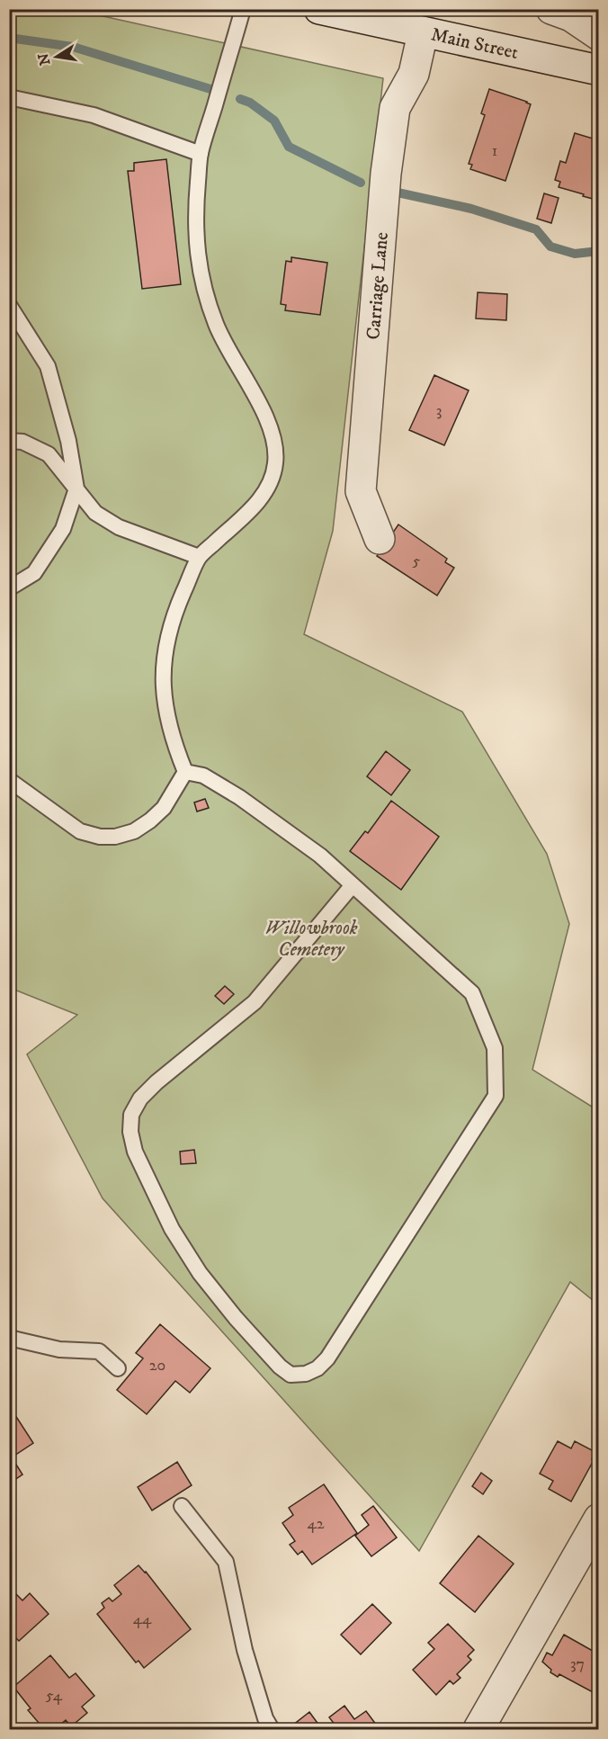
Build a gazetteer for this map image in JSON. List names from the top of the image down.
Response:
{
  "streets": {
    "street": ["Main Street", "Carriage Lane"]
  },
  "crossings": [
    ["Main Street", "Carriage Lane"]
  ],
  "parks": ["Willowbrook Cemetery"],
  "house_numbers": [
    "1",
    "3",
    "5",
    "20",
    "42",
    "44",
    "37",
    "54"
  ],
  "north": "left"
}
